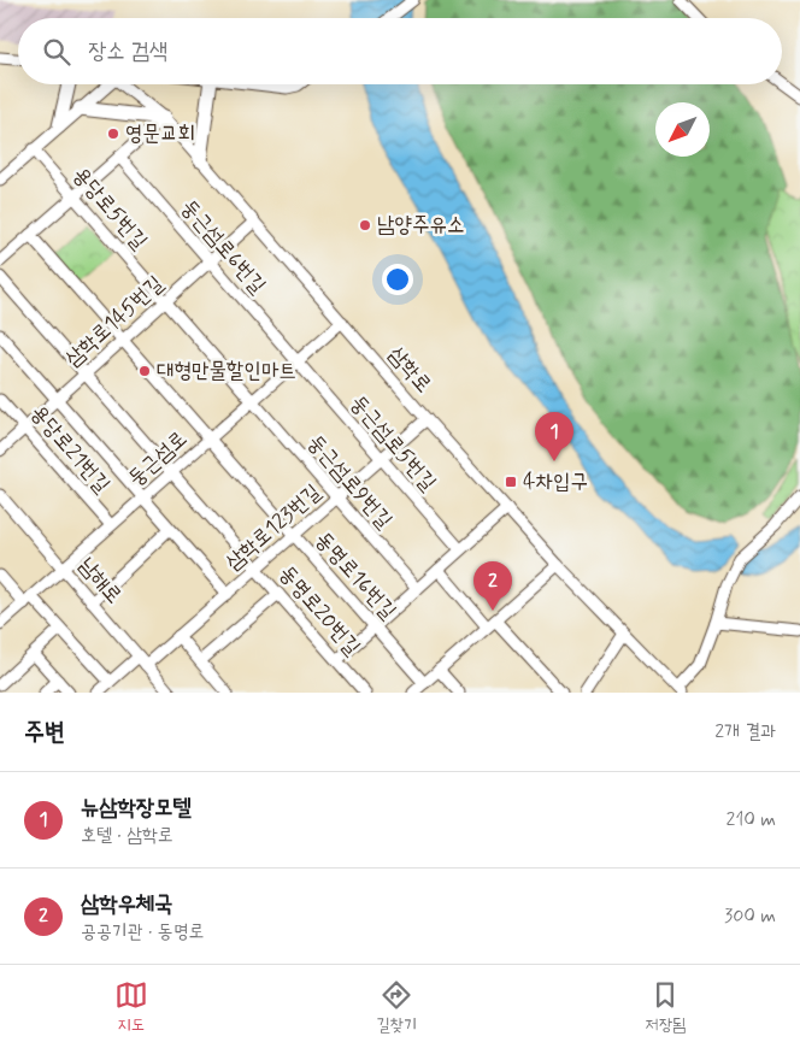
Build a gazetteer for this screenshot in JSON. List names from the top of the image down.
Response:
{
  "streets": {
    "street": [
      "용당로5번길",
      "둥근섬로6번길",
      "삼학로145번길",
      "삼학로",
      "둥근섬로5번길",
      "용당로21번길",
      "둥근섬로",
      "둥근섬로9번길",
      "삼학로123번길",
      "동명로16번길",
      "남해로",
      "동명로20번길"
    ]
  },
  "crossings": [
    ["용당로5번길", "삼학로145번길"],
    ["용당로5번길", "둥근섬로"],
    ["용당로5번길", "둥근섬로9번길"],
    ["둥근섬로6번길", "삼학로145번길"],
    ["둥근섬로6번길", "둥근섬로5번길"],
    ["둥근섬로6번길", "둥근섬로"],
    ["삼학로145번길", "삼학로"],
    ["삼학로145번길", "용당로21번길"],
    ["삼학로145번길", "동명로16번길"],
    ["삼학로145번길", "동명로20번길"],
    ["삼학로", "둥근섬로"],
    ["삼학로", "삼학로123번길"],
    ["둥근섬로5번길", "둥근섬로"],
    ["둥근섬로5번길", "삼학로123번길"],
    ["용당로21번길", "둥근섬로"],
    ["둥근섬로", "둥근섬로9번길"],
    ["둥근섬로", "동명로16번길"],
    ["둥근섬로", "남해로"],
    ["둥근섬로", "동명로20번길"],
    ["둥근섬로9번길", "삼학로123번길"],
    ["삼학로123번길", "동명로16번길"],
    ["삼학로123번길", "남해로"],
    ["삼학로123번길", "동명로20번길"]
  ],
  "places": {
    "other": ["영문교회", "남양주유소", "대형만물할인마트"],
    "transit": ["4차입구"]
  },
  "north": "bottom left",
  "page": {
    "search": "장소 검색",
    "pins": ["1", "2"],
    "heading": ["주변", "2개 결과"],
    "list": [
      {
        "mark": "1",
        "name": "뉴삼학장모텔",
        "note": "호텔 · 삼학로",
        "value": "210 m"
      },
      {
        "mark": "2",
        "name": "삼학우체국",
        "note": "공공기관 · 동명로",
        "value": "300 m"
      }
    ],
    "nav": ["지도", "길찾기", "저장됨"]
  }
}
